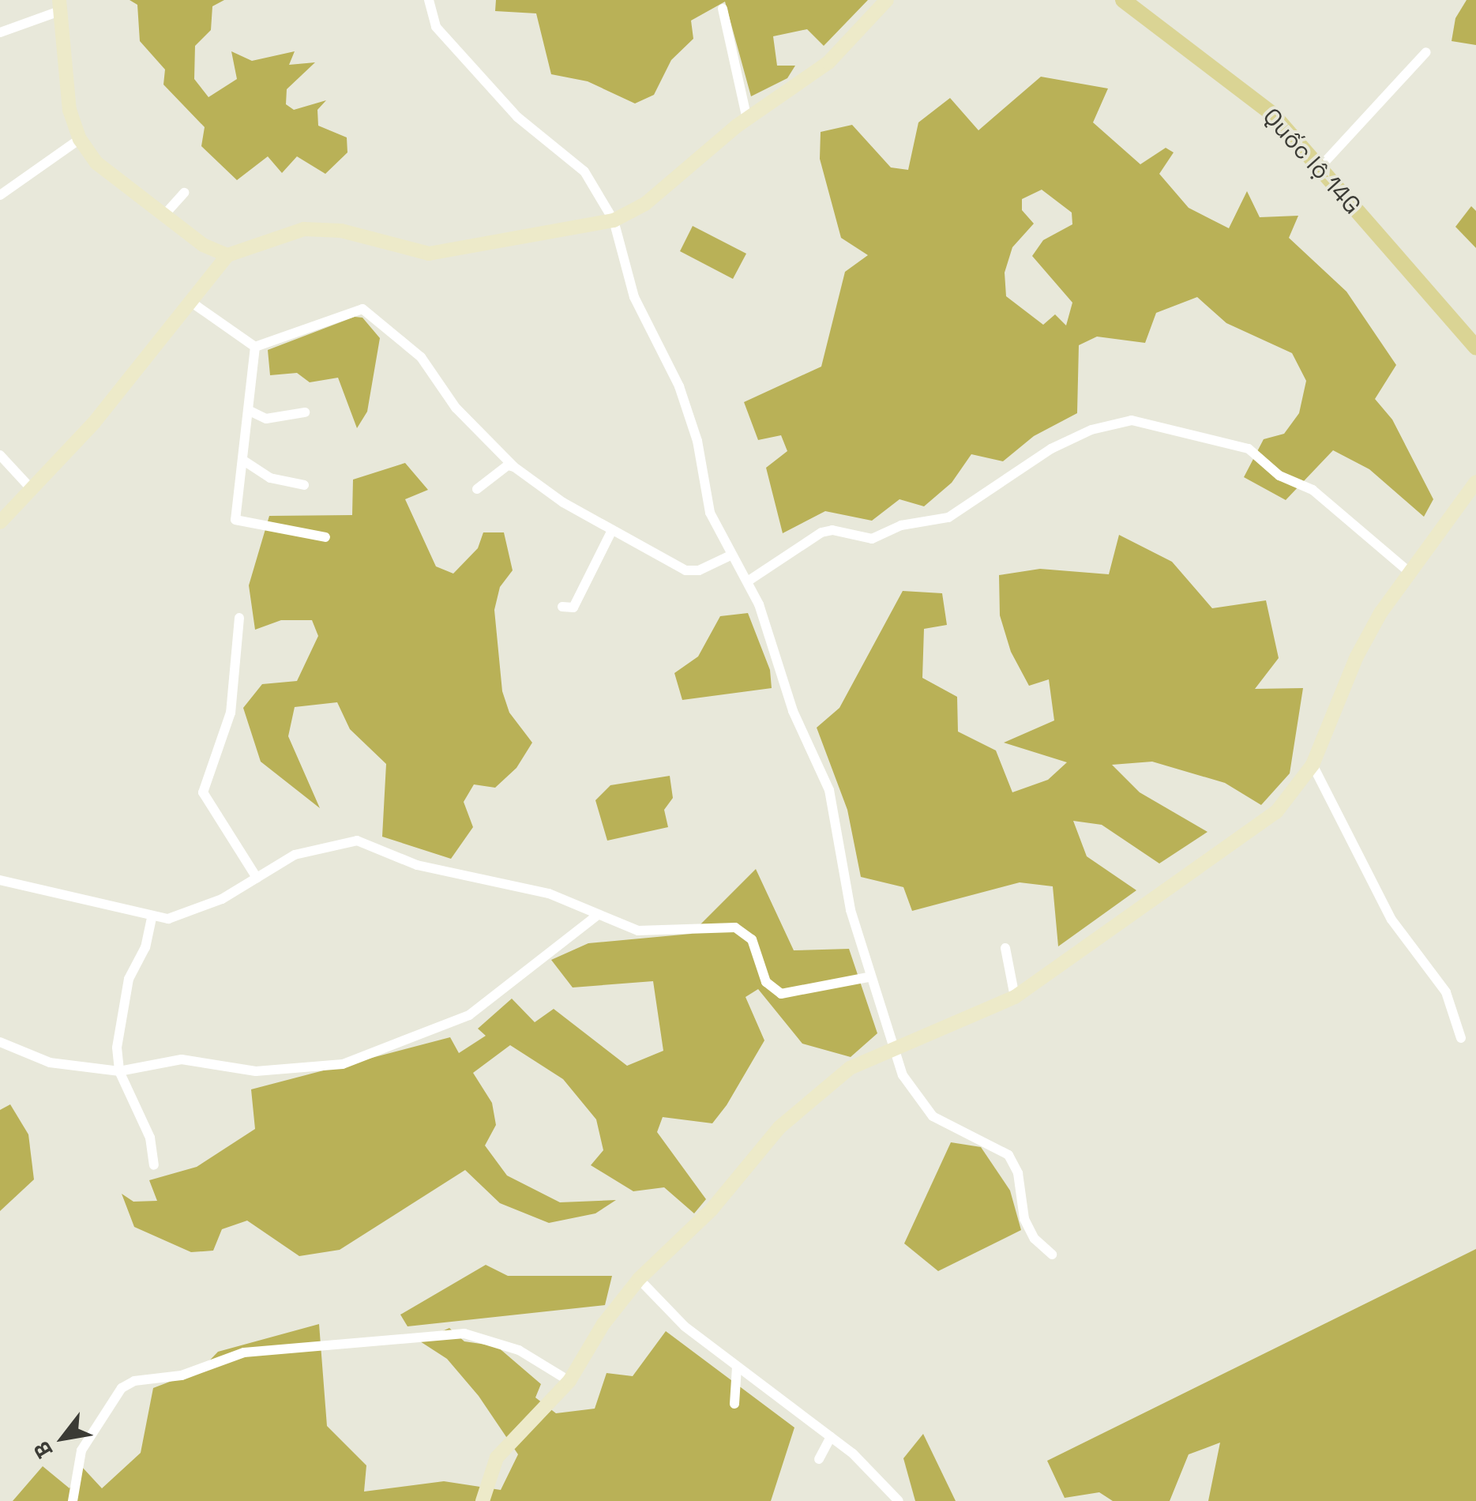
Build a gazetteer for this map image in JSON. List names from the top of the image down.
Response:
{
  "streets": {
    "main road": ["Quốc lộ 14G"]
  },
  "north": "bottom left"
}
